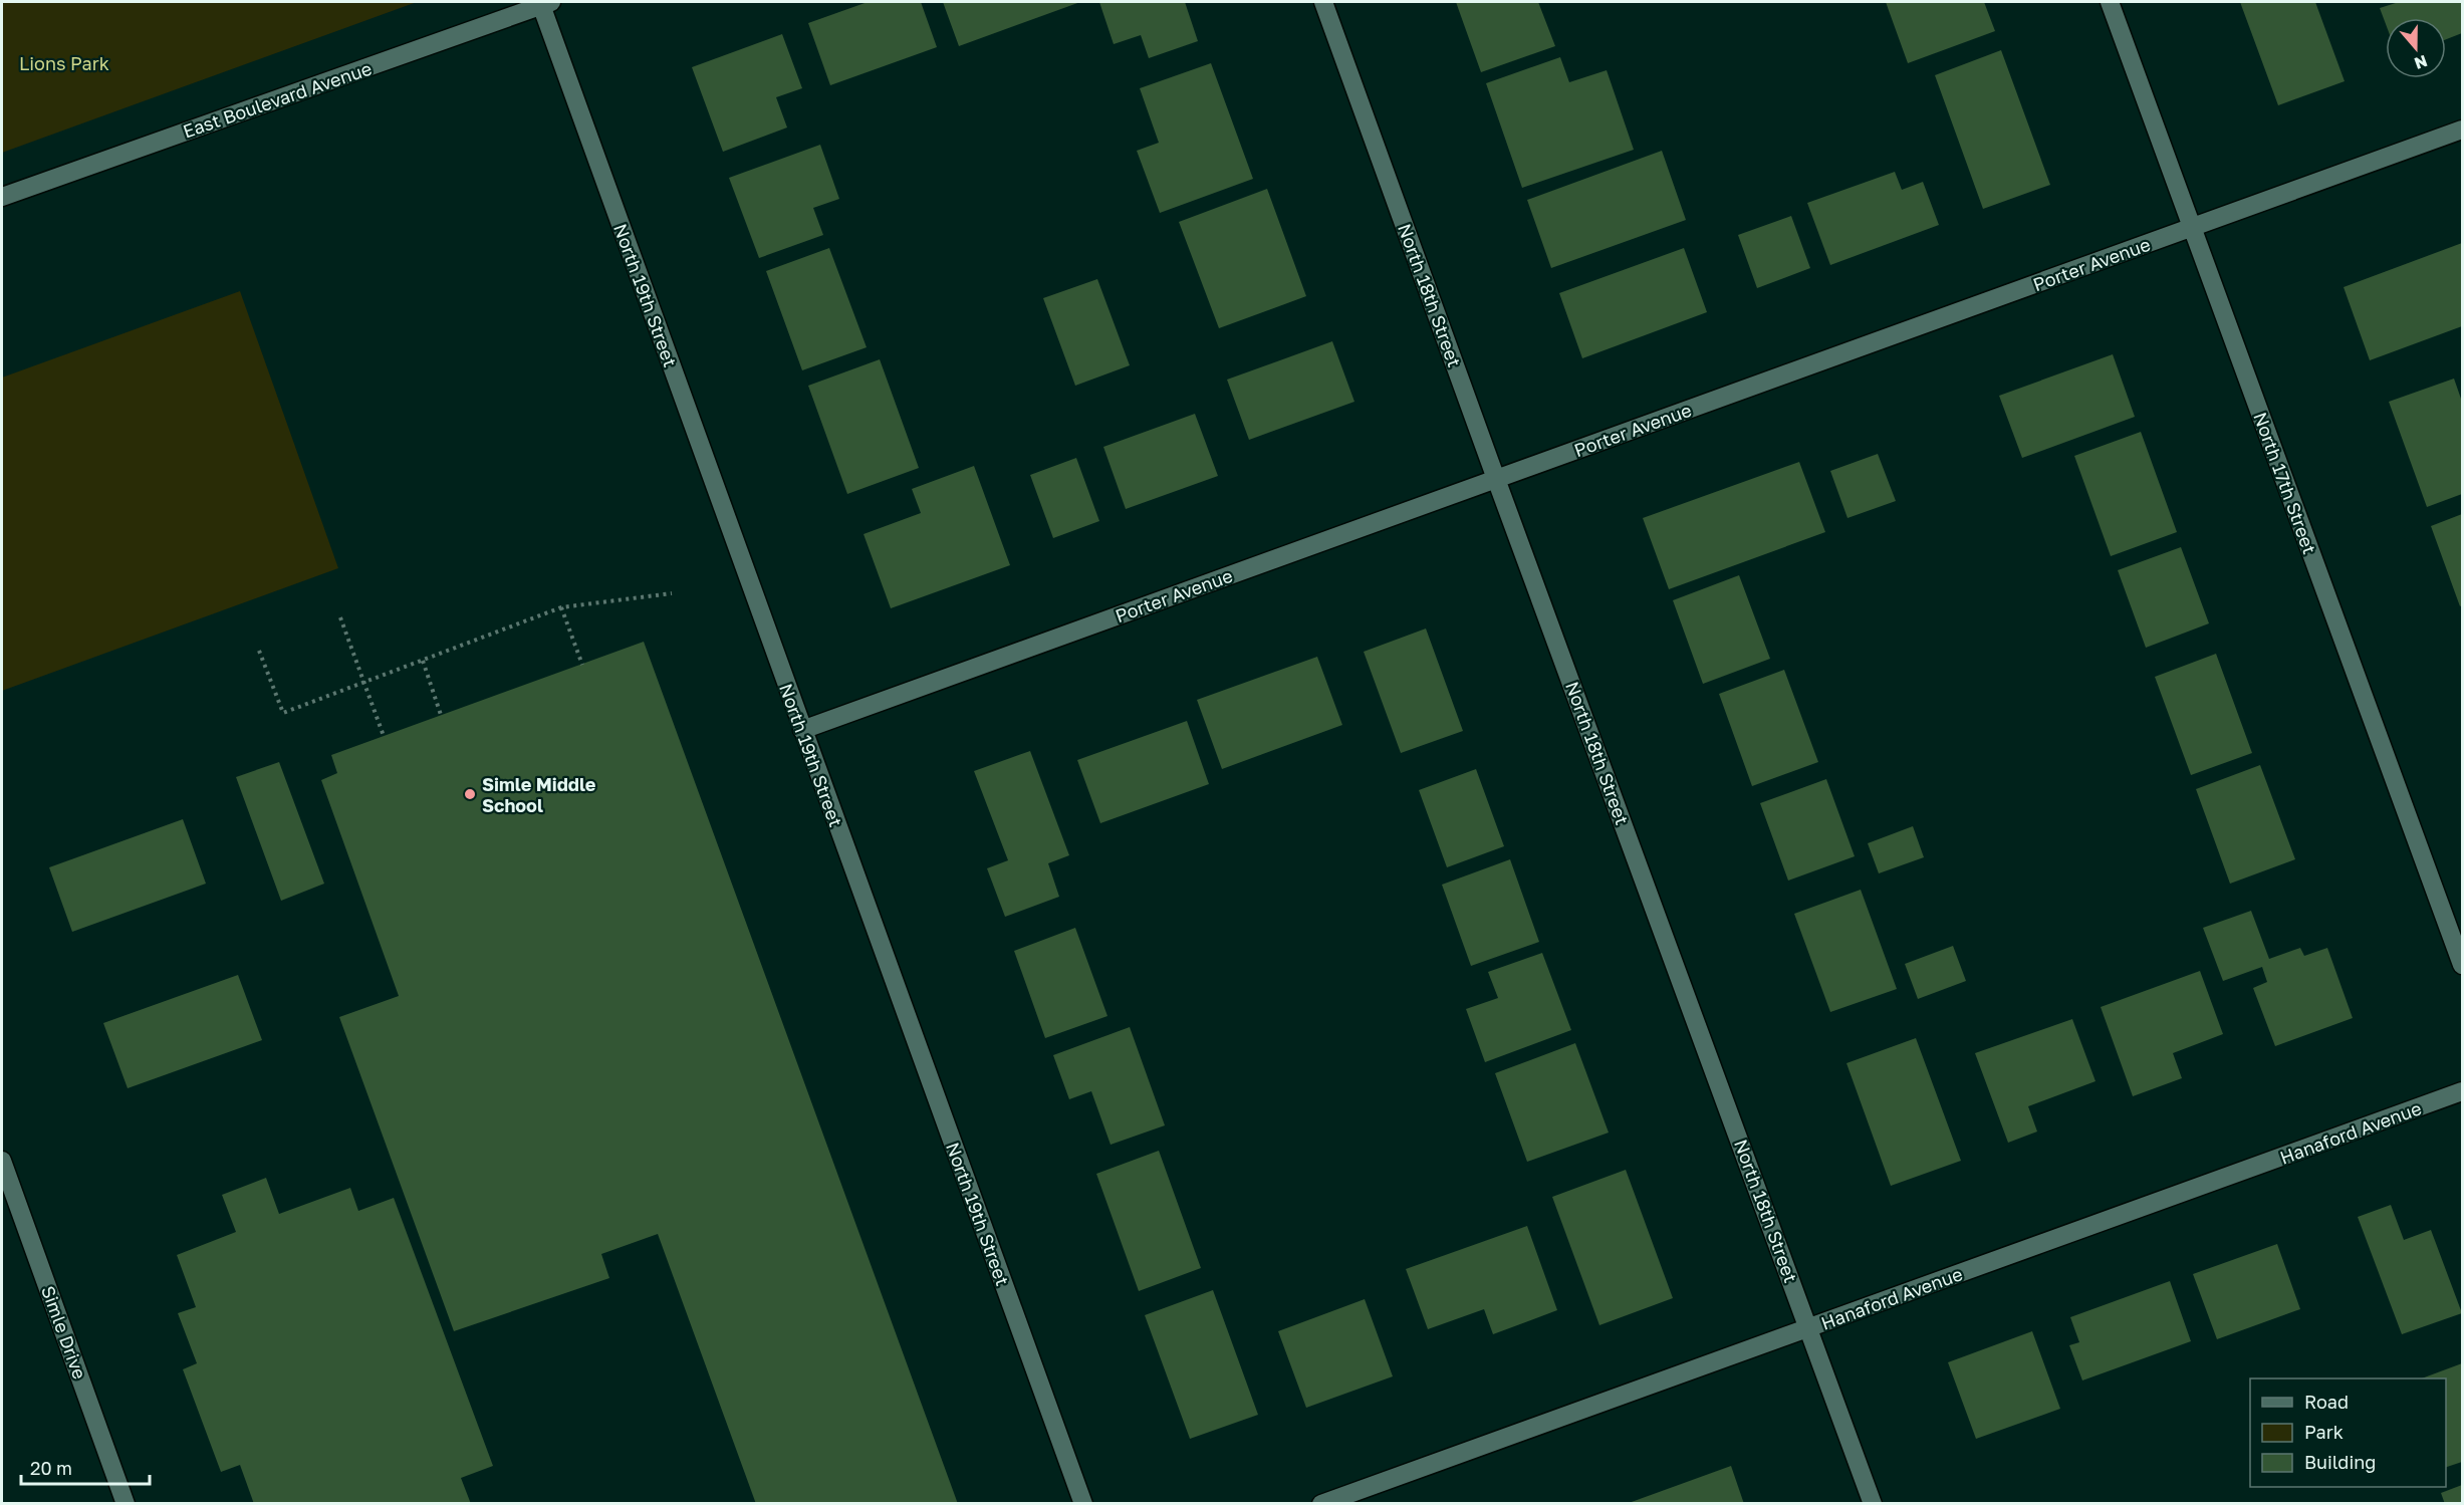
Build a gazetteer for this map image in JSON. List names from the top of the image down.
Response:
{
  "streets": {
    "street": [
      "East Boulevard Avenue",
      "Porter Avenue",
      "North 19th Street",
      "North 18th Street",
      "North 17th Street",
      "Hanaford Avenue",
      "Simle Drive"
    ]
  },
  "crossings": [
    ["East Boulevard Avenue", "North 19th Street"],
    ["Porter Avenue", "North 19th Street"],
    ["Porter Avenue", "North 18th Street"],
    ["Porter Avenue", "North 17th Street"],
    ["North 18th Street", "Hanaford Avenue"]
  ],
  "parks": ["Lions Park"],
  "places": ["Simle Middle School"],
  "legend": ["Road", "Park", "Building"],
  "scale_bar": "20 m",
  "north": "bottom"
}
